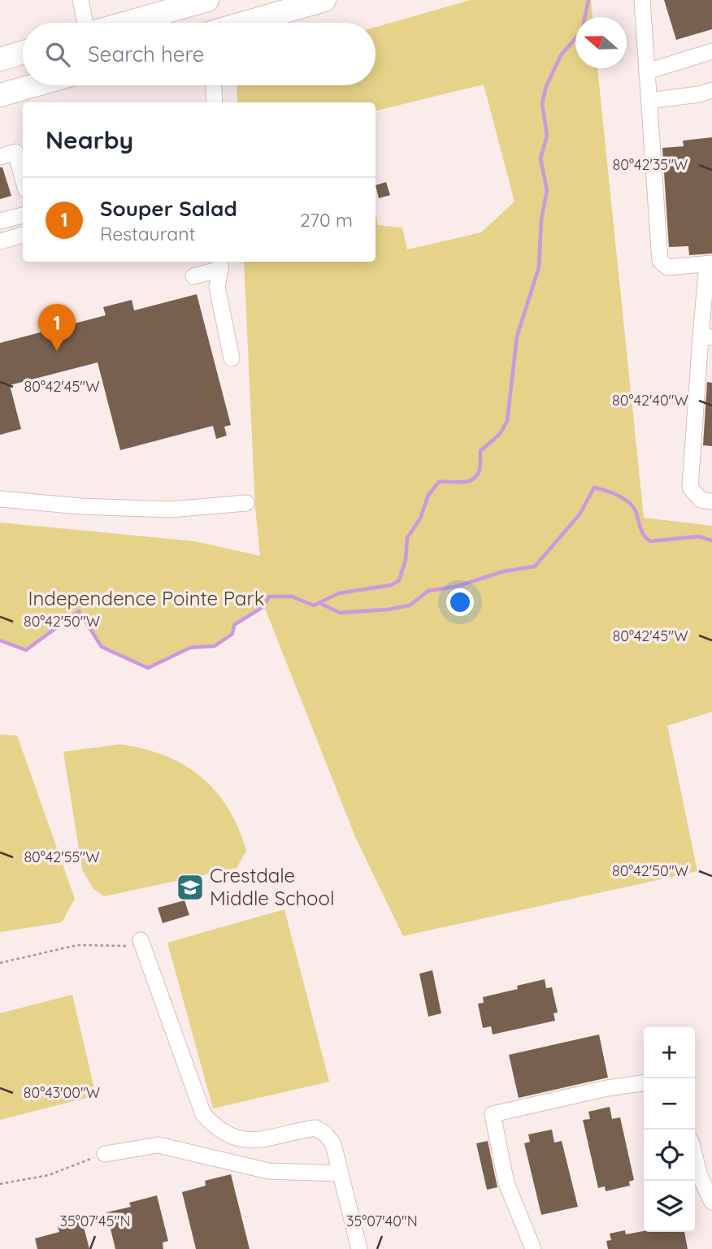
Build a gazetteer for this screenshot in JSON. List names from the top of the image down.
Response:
{
  "parks": ["Independence Pointe Park"],
  "places": {
    "school or university": ["Crestdale Middle School"]
  },
  "north": "left",
  "page": {
    "search": "Search here",
    "heading": "Nearby",
    "list": [
      {
        "mark": "1",
        "name": "Souper Salad",
        "note": "Restaurant",
        "value": "270 m"
      }
    ],
    "pins": "1",
    "map_buttons": ["+", "−"]
  },
  "coordinates": [
    "80°42'35\"W",
    "80°42'45\"W",
    "80°42'40\"W",
    "80°42'50\"W",
    "80°42'55\"W",
    "80°43'00\"W",
    "35°07'45\"N",
    "35°07'40\"N"
  ]
}
